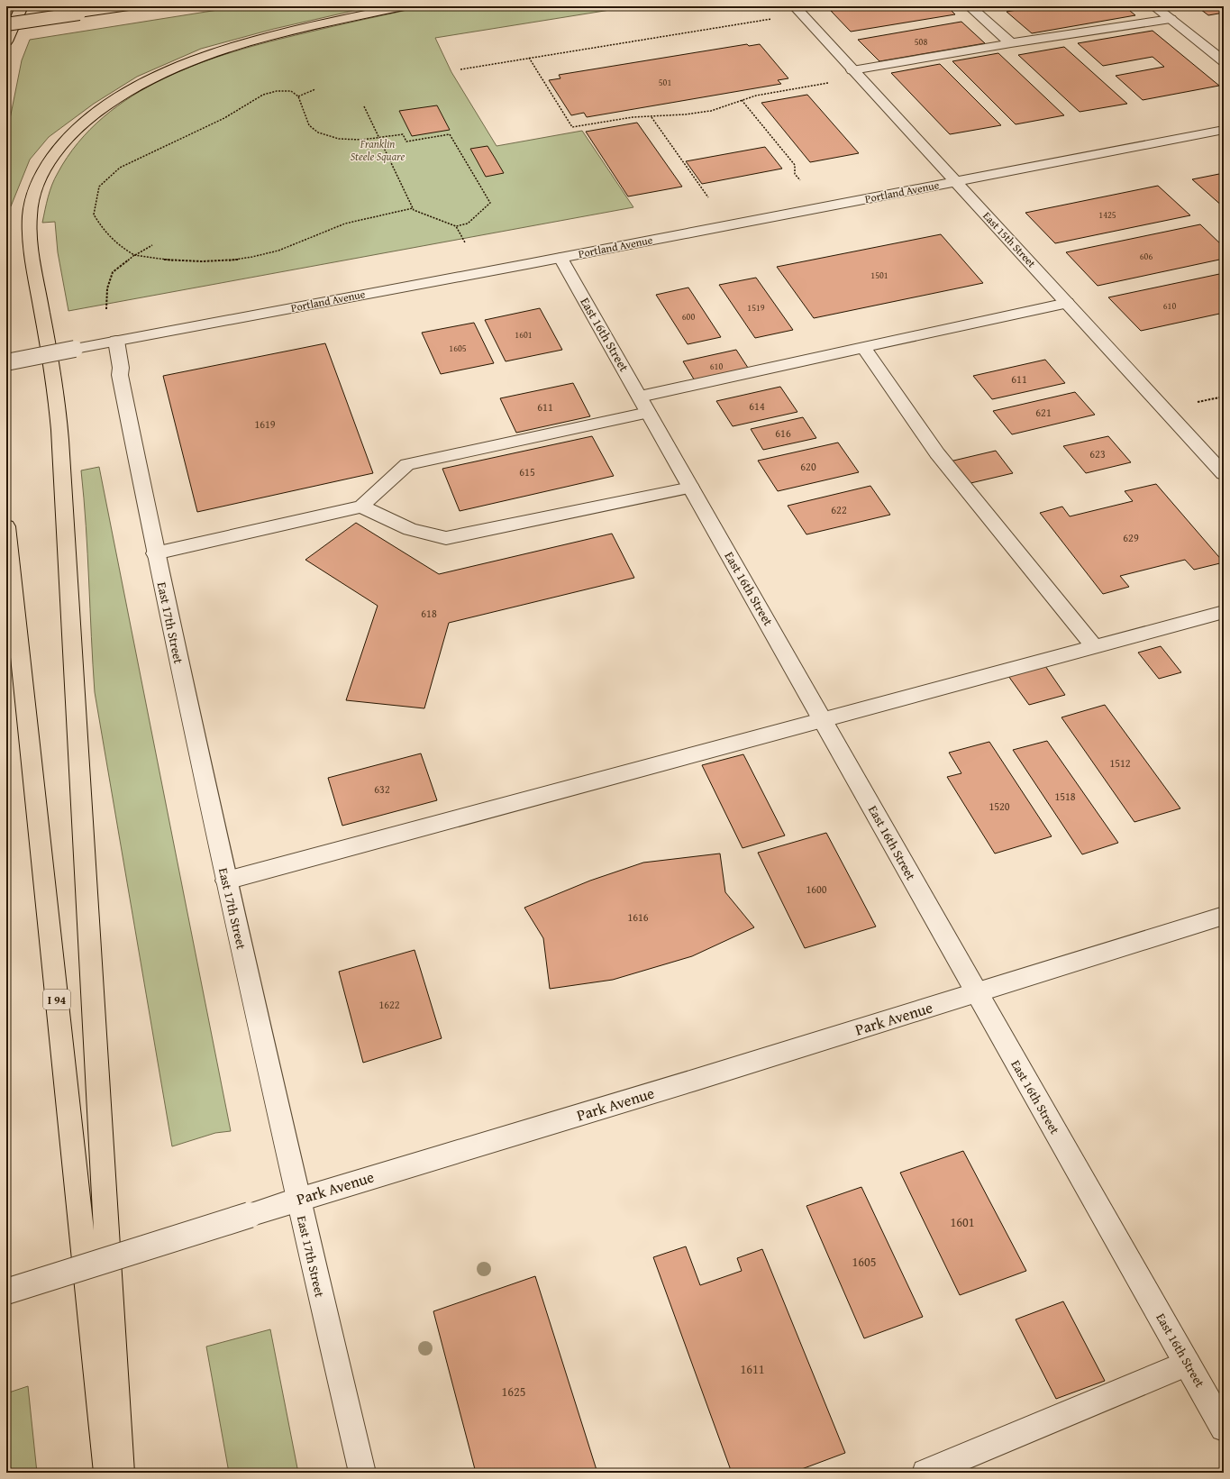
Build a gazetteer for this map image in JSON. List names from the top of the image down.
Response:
{
  "streets": {
    "highway": ["I 94"],
    "street": [
      "Portland Avenue",
      "East 15th Street",
      "East 16th Street",
      "East 17th Street",
      "Park Avenue"
    ]
  },
  "crossings": [
    ["Portland Avenue", "East 15th Street"],
    ["Portland Avenue", "East 16th Street"],
    ["Portland Avenue", "East 17th Street"],
    ["East 16th Street", "Park Avenue"],
    ["East 17th Street", "Park Avenue"]
  ],
  "parks": ["Franklin Steele Square"],
  "house_numbers": [
    "508",
    "501",
    "1425",
    "606",
    "1501",
    "610",
    "1519",
    "600",
    "1601",
    "1605",
    "610",
    "611",
    "614",
    "611",
    "621",
    "1619",
    "616",
    "623",
    "620",
    "615",
    "622",
    "629",
    "618",
    "1512",
    "632",
    "1518",
    "1520",
    "1600",
    "1616",
    "1622",
    "1601",
    "1605",
    "1611",
    "1625"
  ]
}
